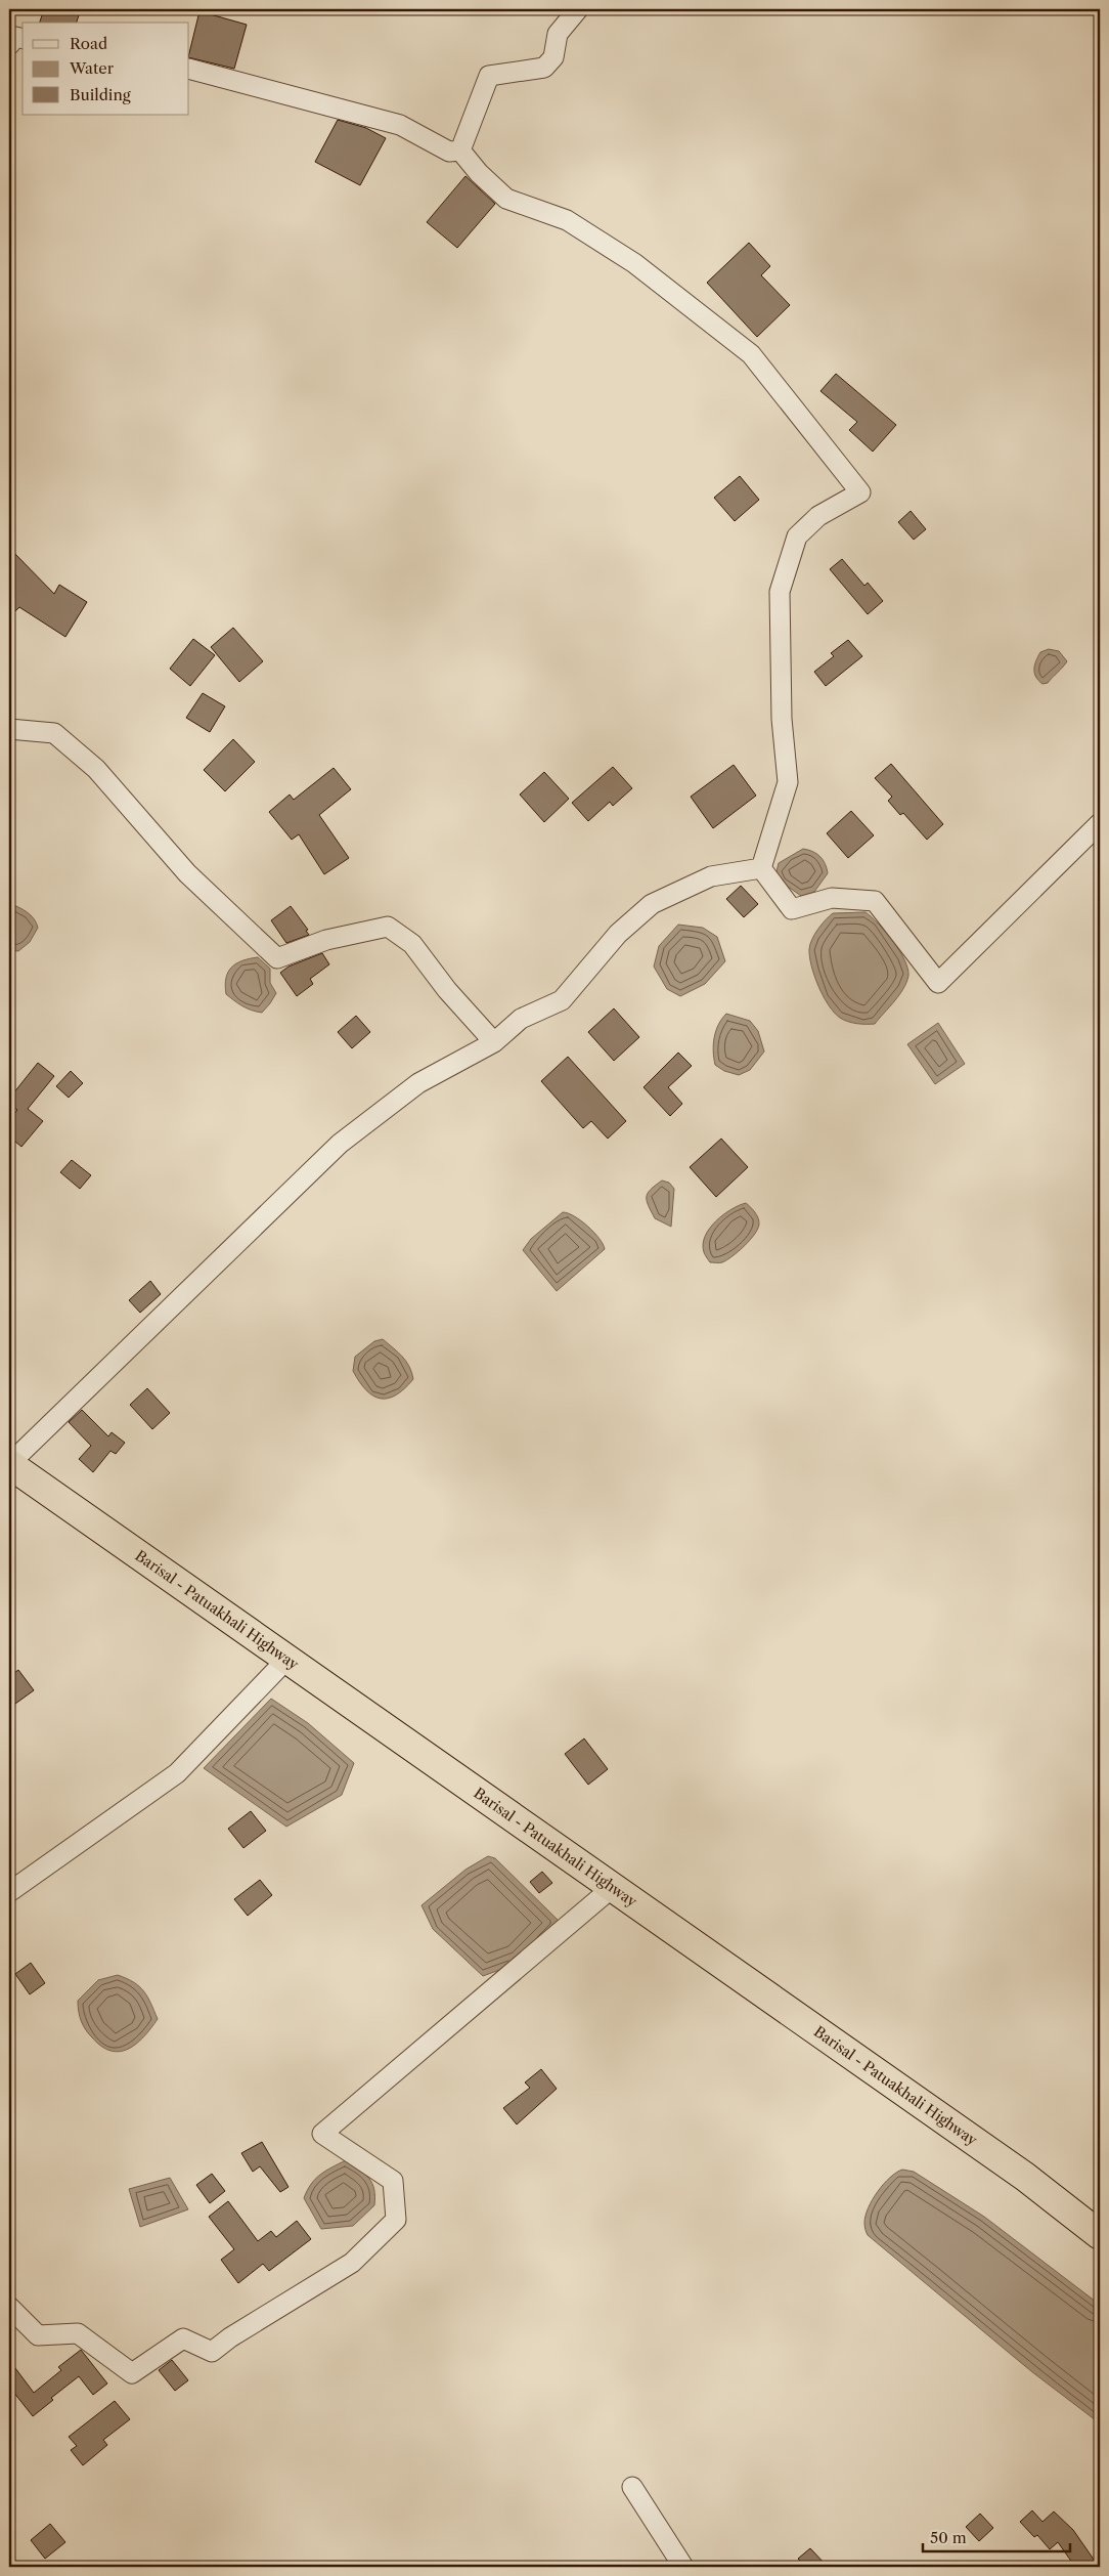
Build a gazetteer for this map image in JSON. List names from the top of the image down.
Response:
{
  "streets": {
    "highway": ["Barisal - Patuakhali Highway"]
  },
  "legend": ["Road", "Water", "Building"],
  "scale_bar": "50 m"
}
